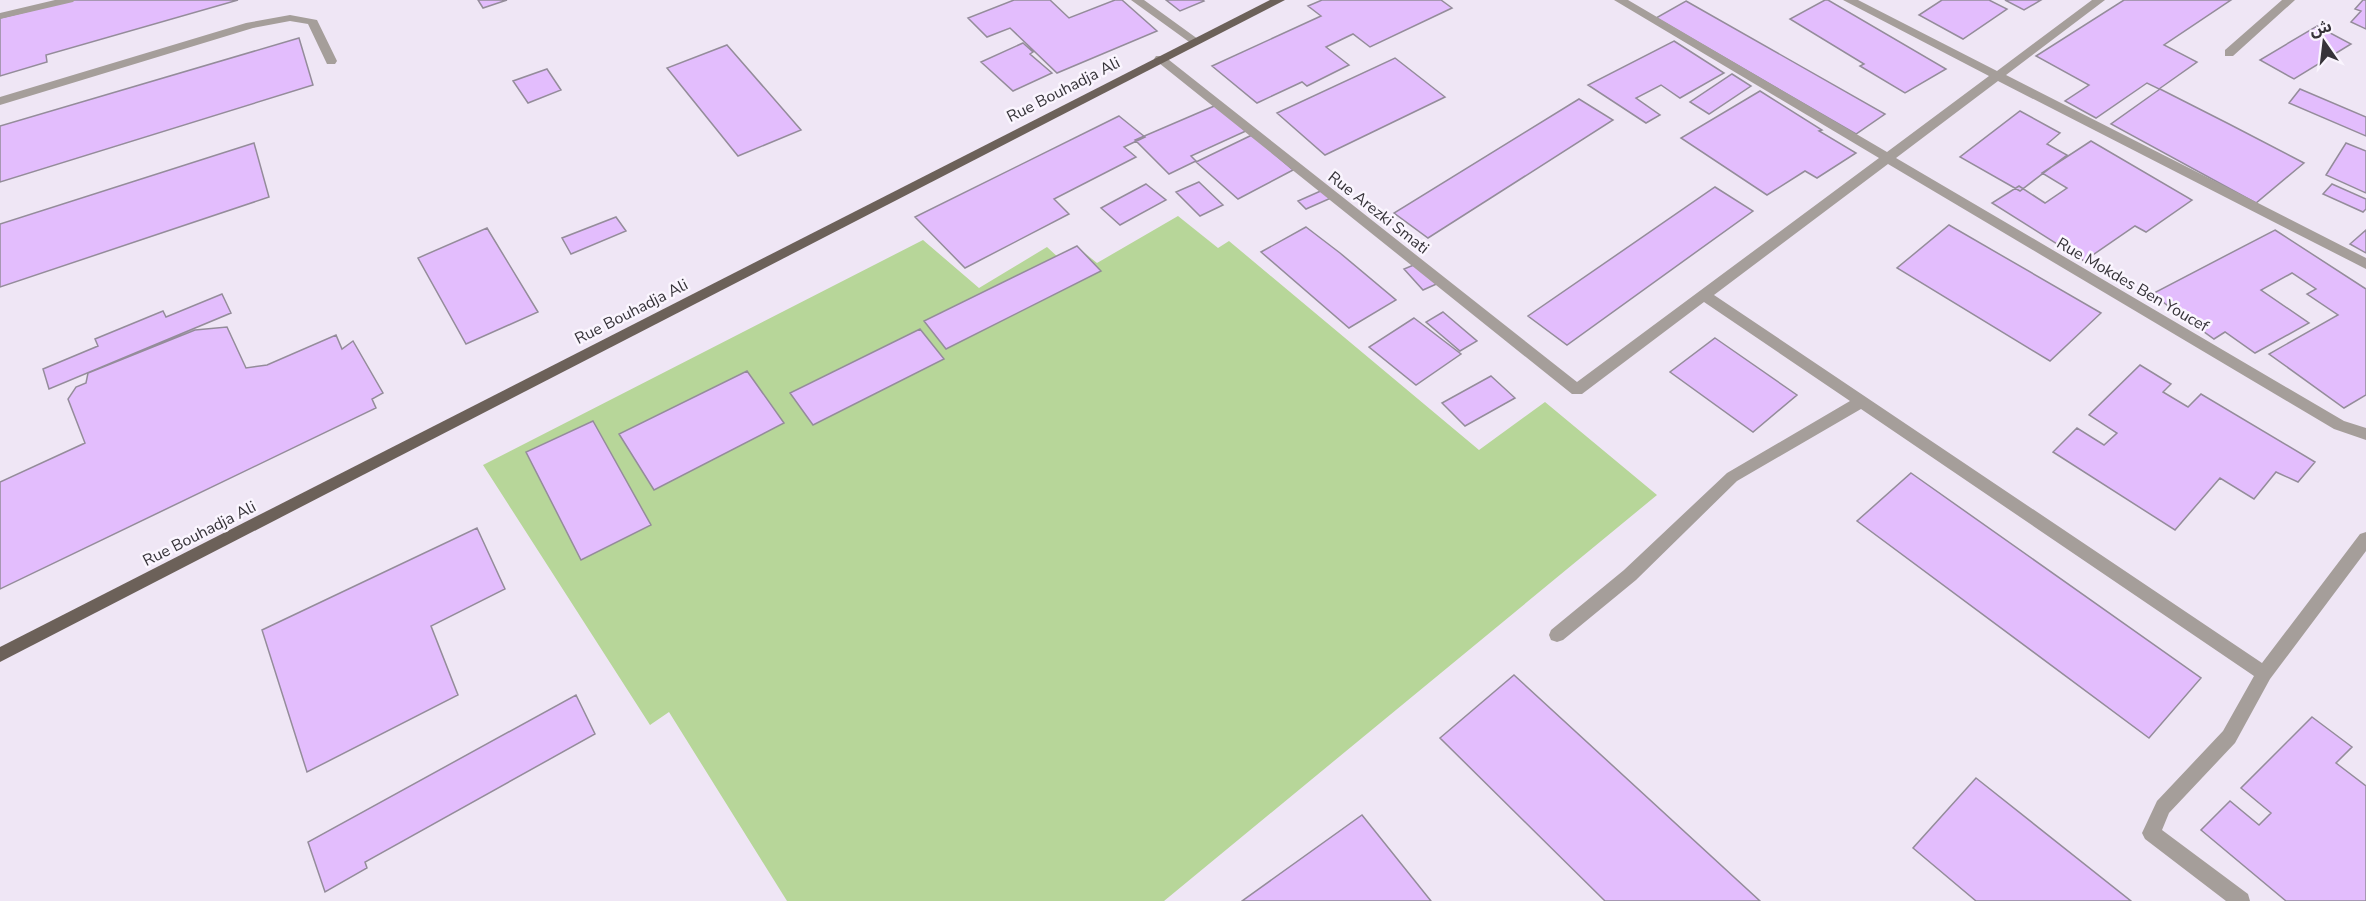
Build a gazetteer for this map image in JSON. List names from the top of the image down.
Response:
{
  "streets": {
    "main road": ["Rue Bouhadja Ali"],
    "street": ["Rue Arezki Smati", "Rue Mokdes Ben Youcef"]
  },
  "crossings": [
    ["Rue Bouhadja Ali", "Rue Arezki Smati"]
  ],
  "north": "top"
}
